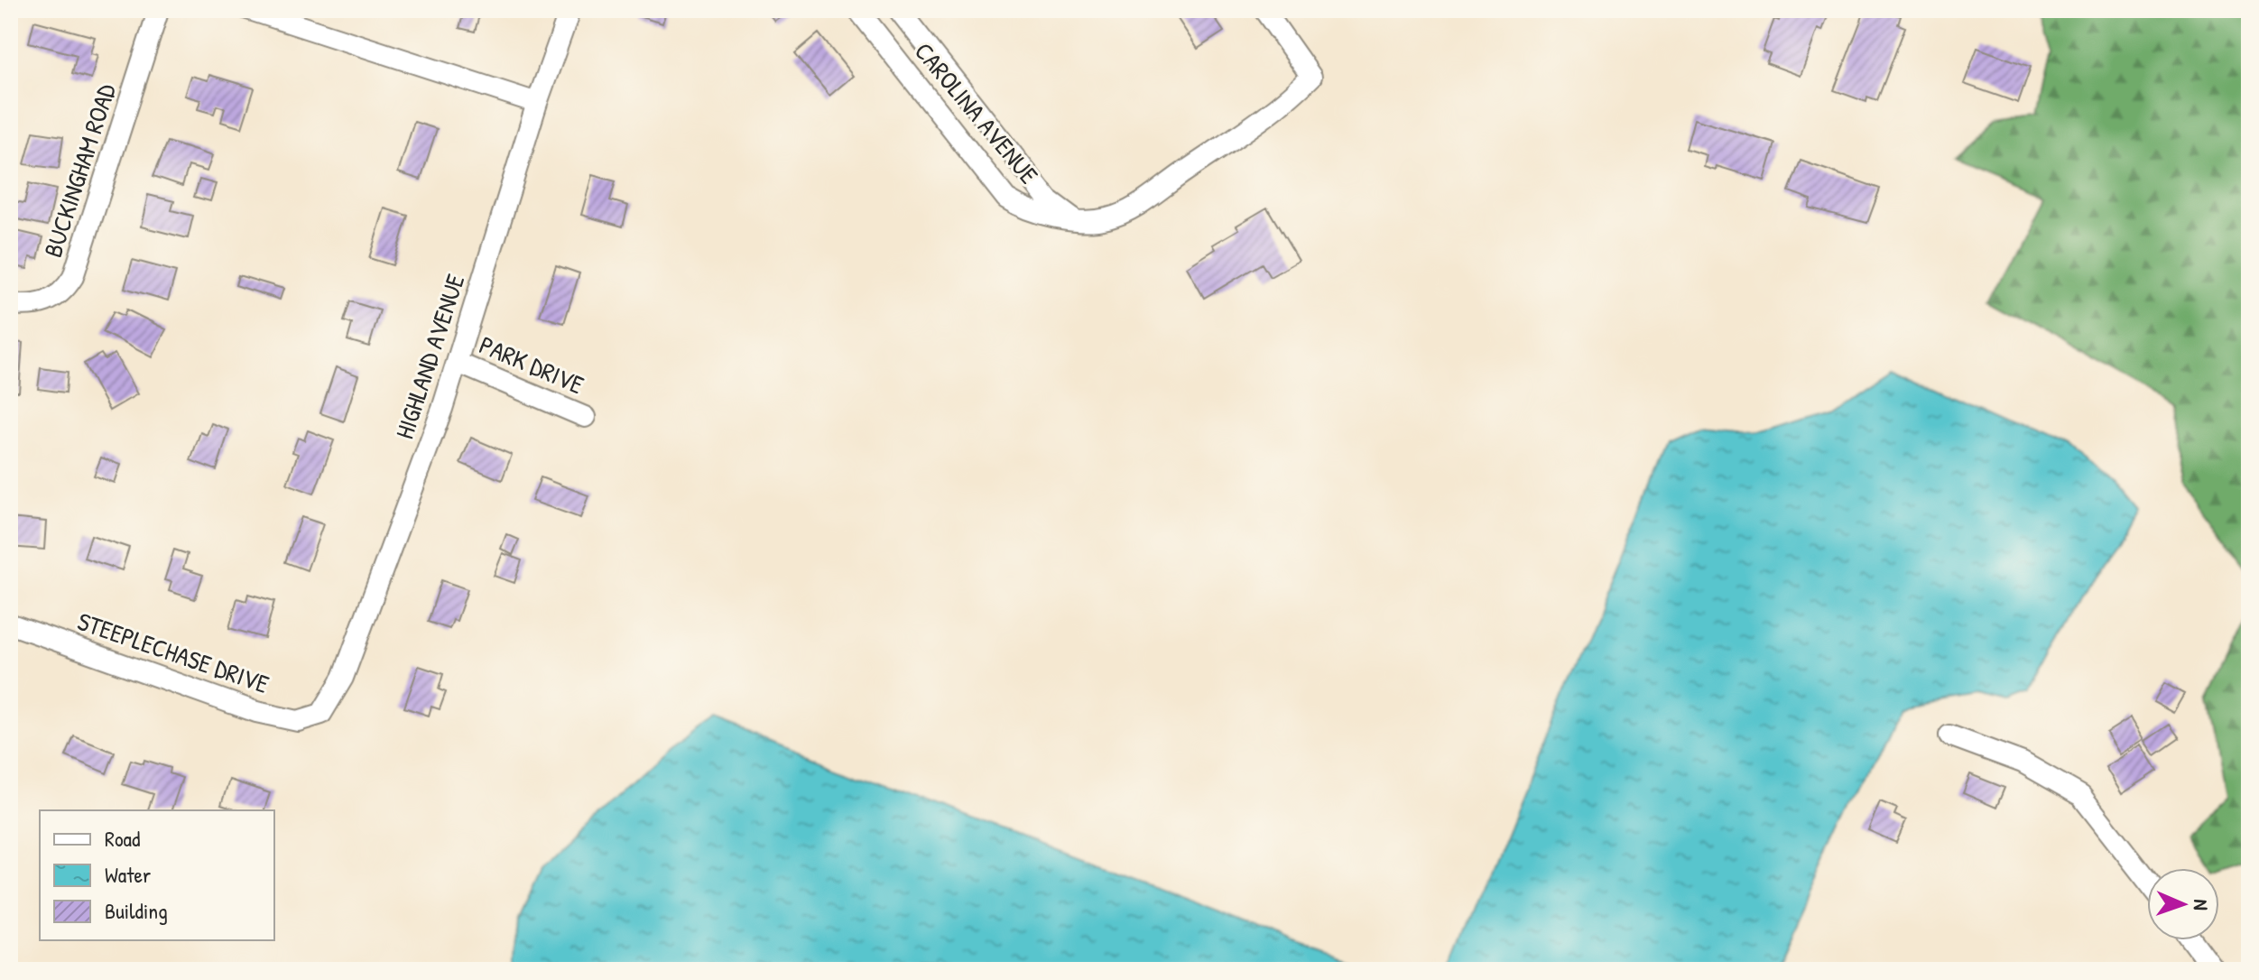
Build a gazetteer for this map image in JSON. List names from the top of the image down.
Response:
{
  "streets": {
    "street": [
      "CAROLINA AVENUE",
      "BUCKINGHAM ROAD",
      "HIGHLAND AVENUE",
      "PARK DRIVE",
      "STEEPLECHASE DRIVE"
    ]
  },
  "crossings": [
    ["HIGHLAND AVENUE", "PARK DRIVE"],
    ["HIGHLAND AVENUE", "STEEPLECHASE DRIVE"]
  ],
  "legend": ["Road", "Water", "Building"],
  "north": "right"
}
